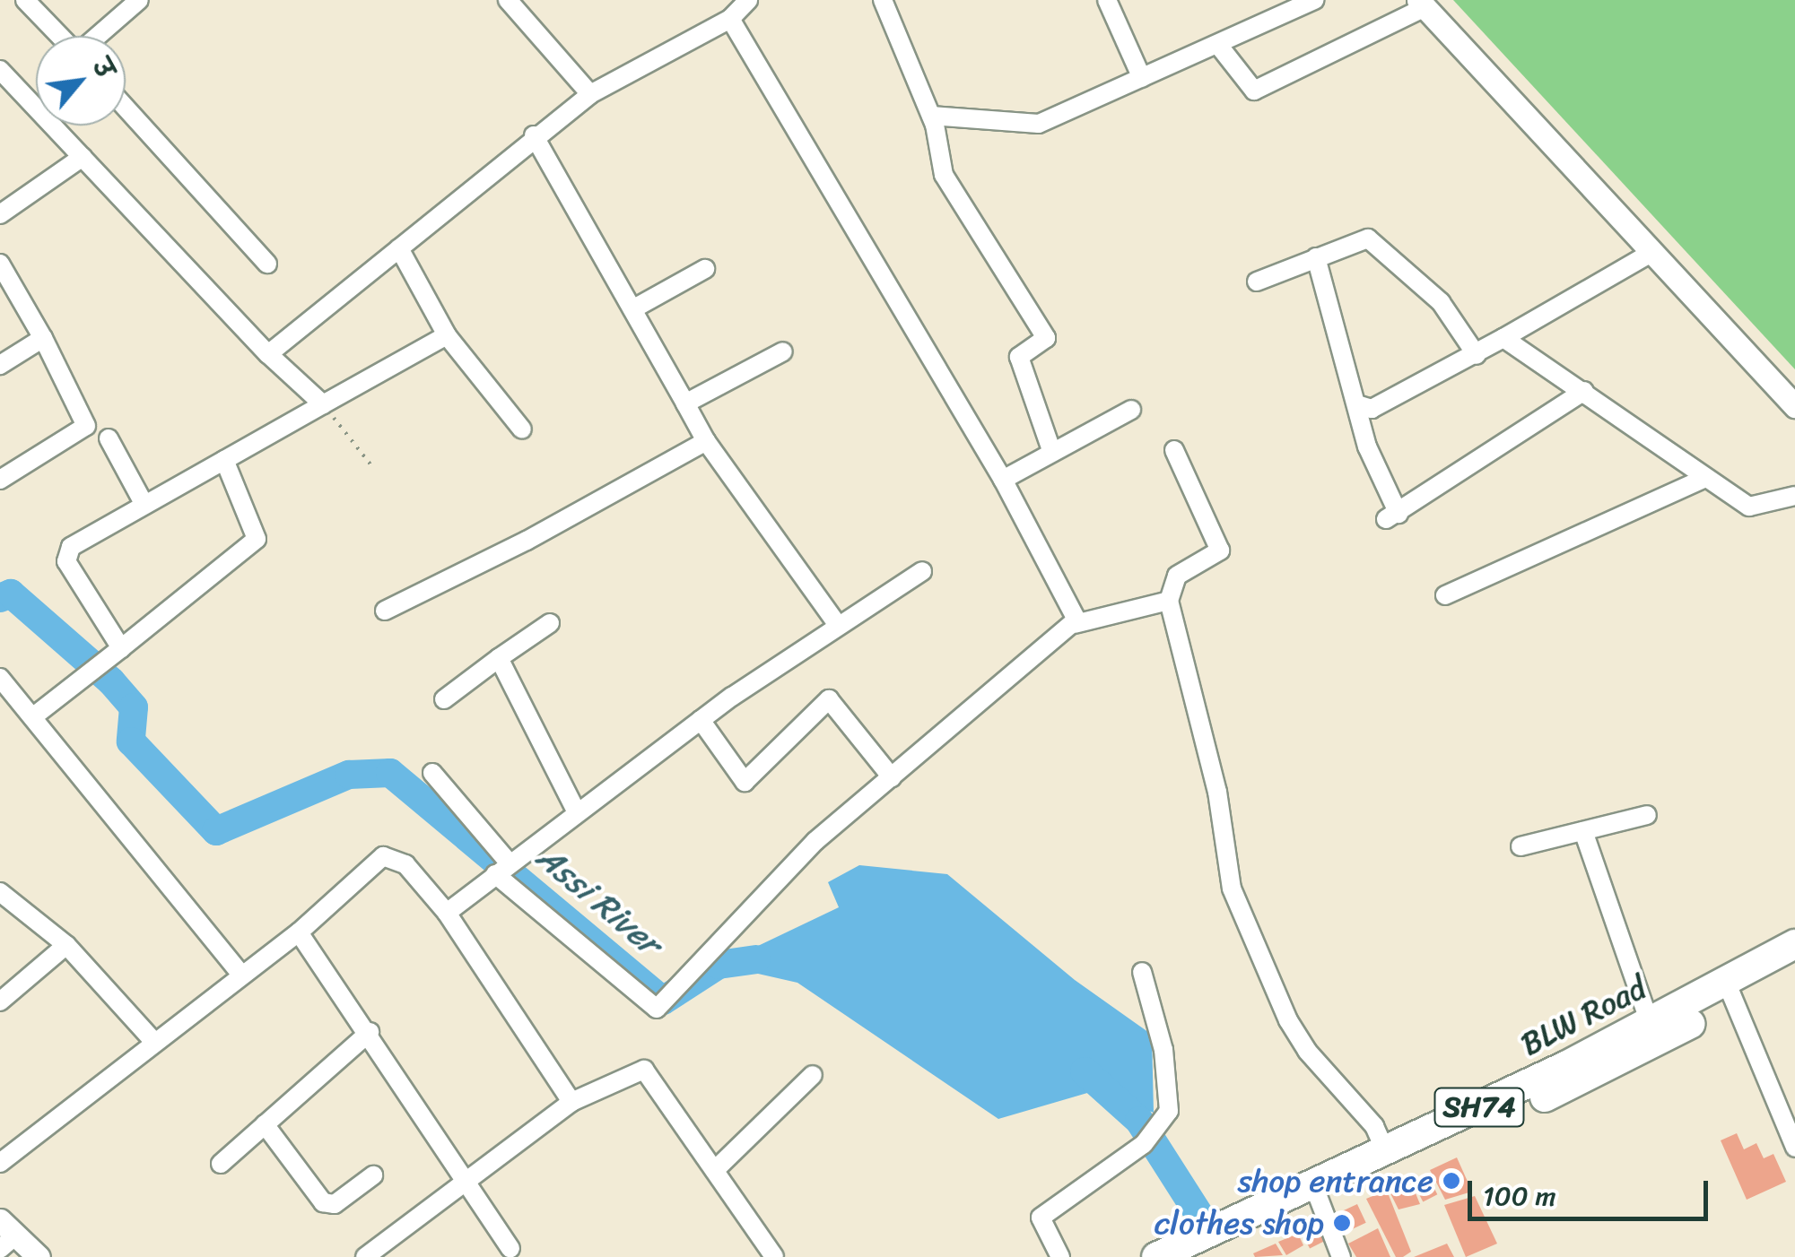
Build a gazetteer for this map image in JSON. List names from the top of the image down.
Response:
{
  "streets": {
    "main road": ["BLW Road", "SH74"]
  },
  "crossings": [
    ["BLW Road", "SH74"]
  ],
  "water": ["Assi River"],
  "places": ["shop entrance", "clothes shop"],
  "scale_bar": "100 m",
  "north": "top right"
}
